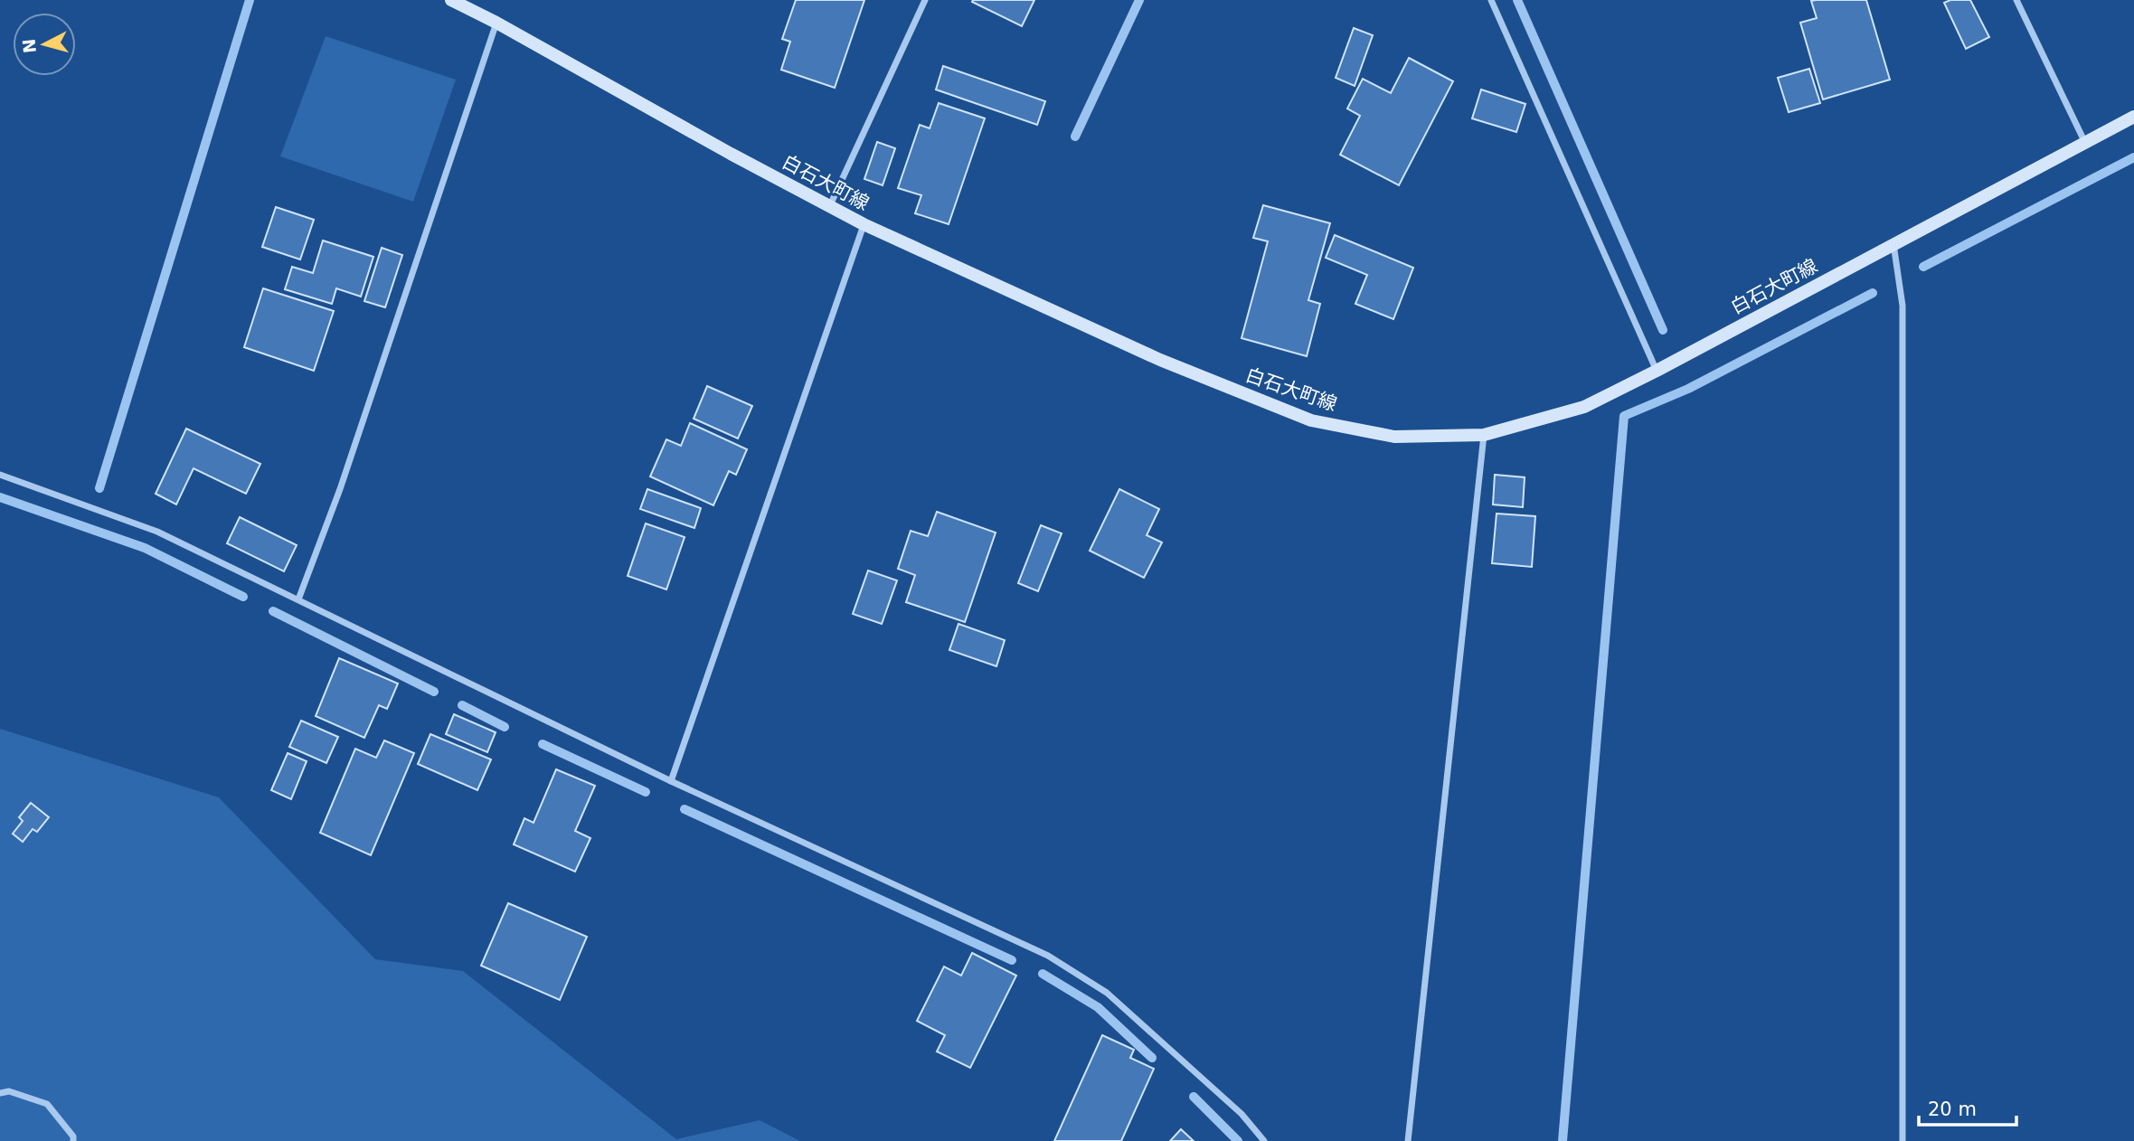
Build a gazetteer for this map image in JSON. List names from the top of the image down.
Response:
{
  "streets": {
    "main road": ["白石大町線"]
  },
  "scale_bar": "20 m",
  "north": "left"
}
